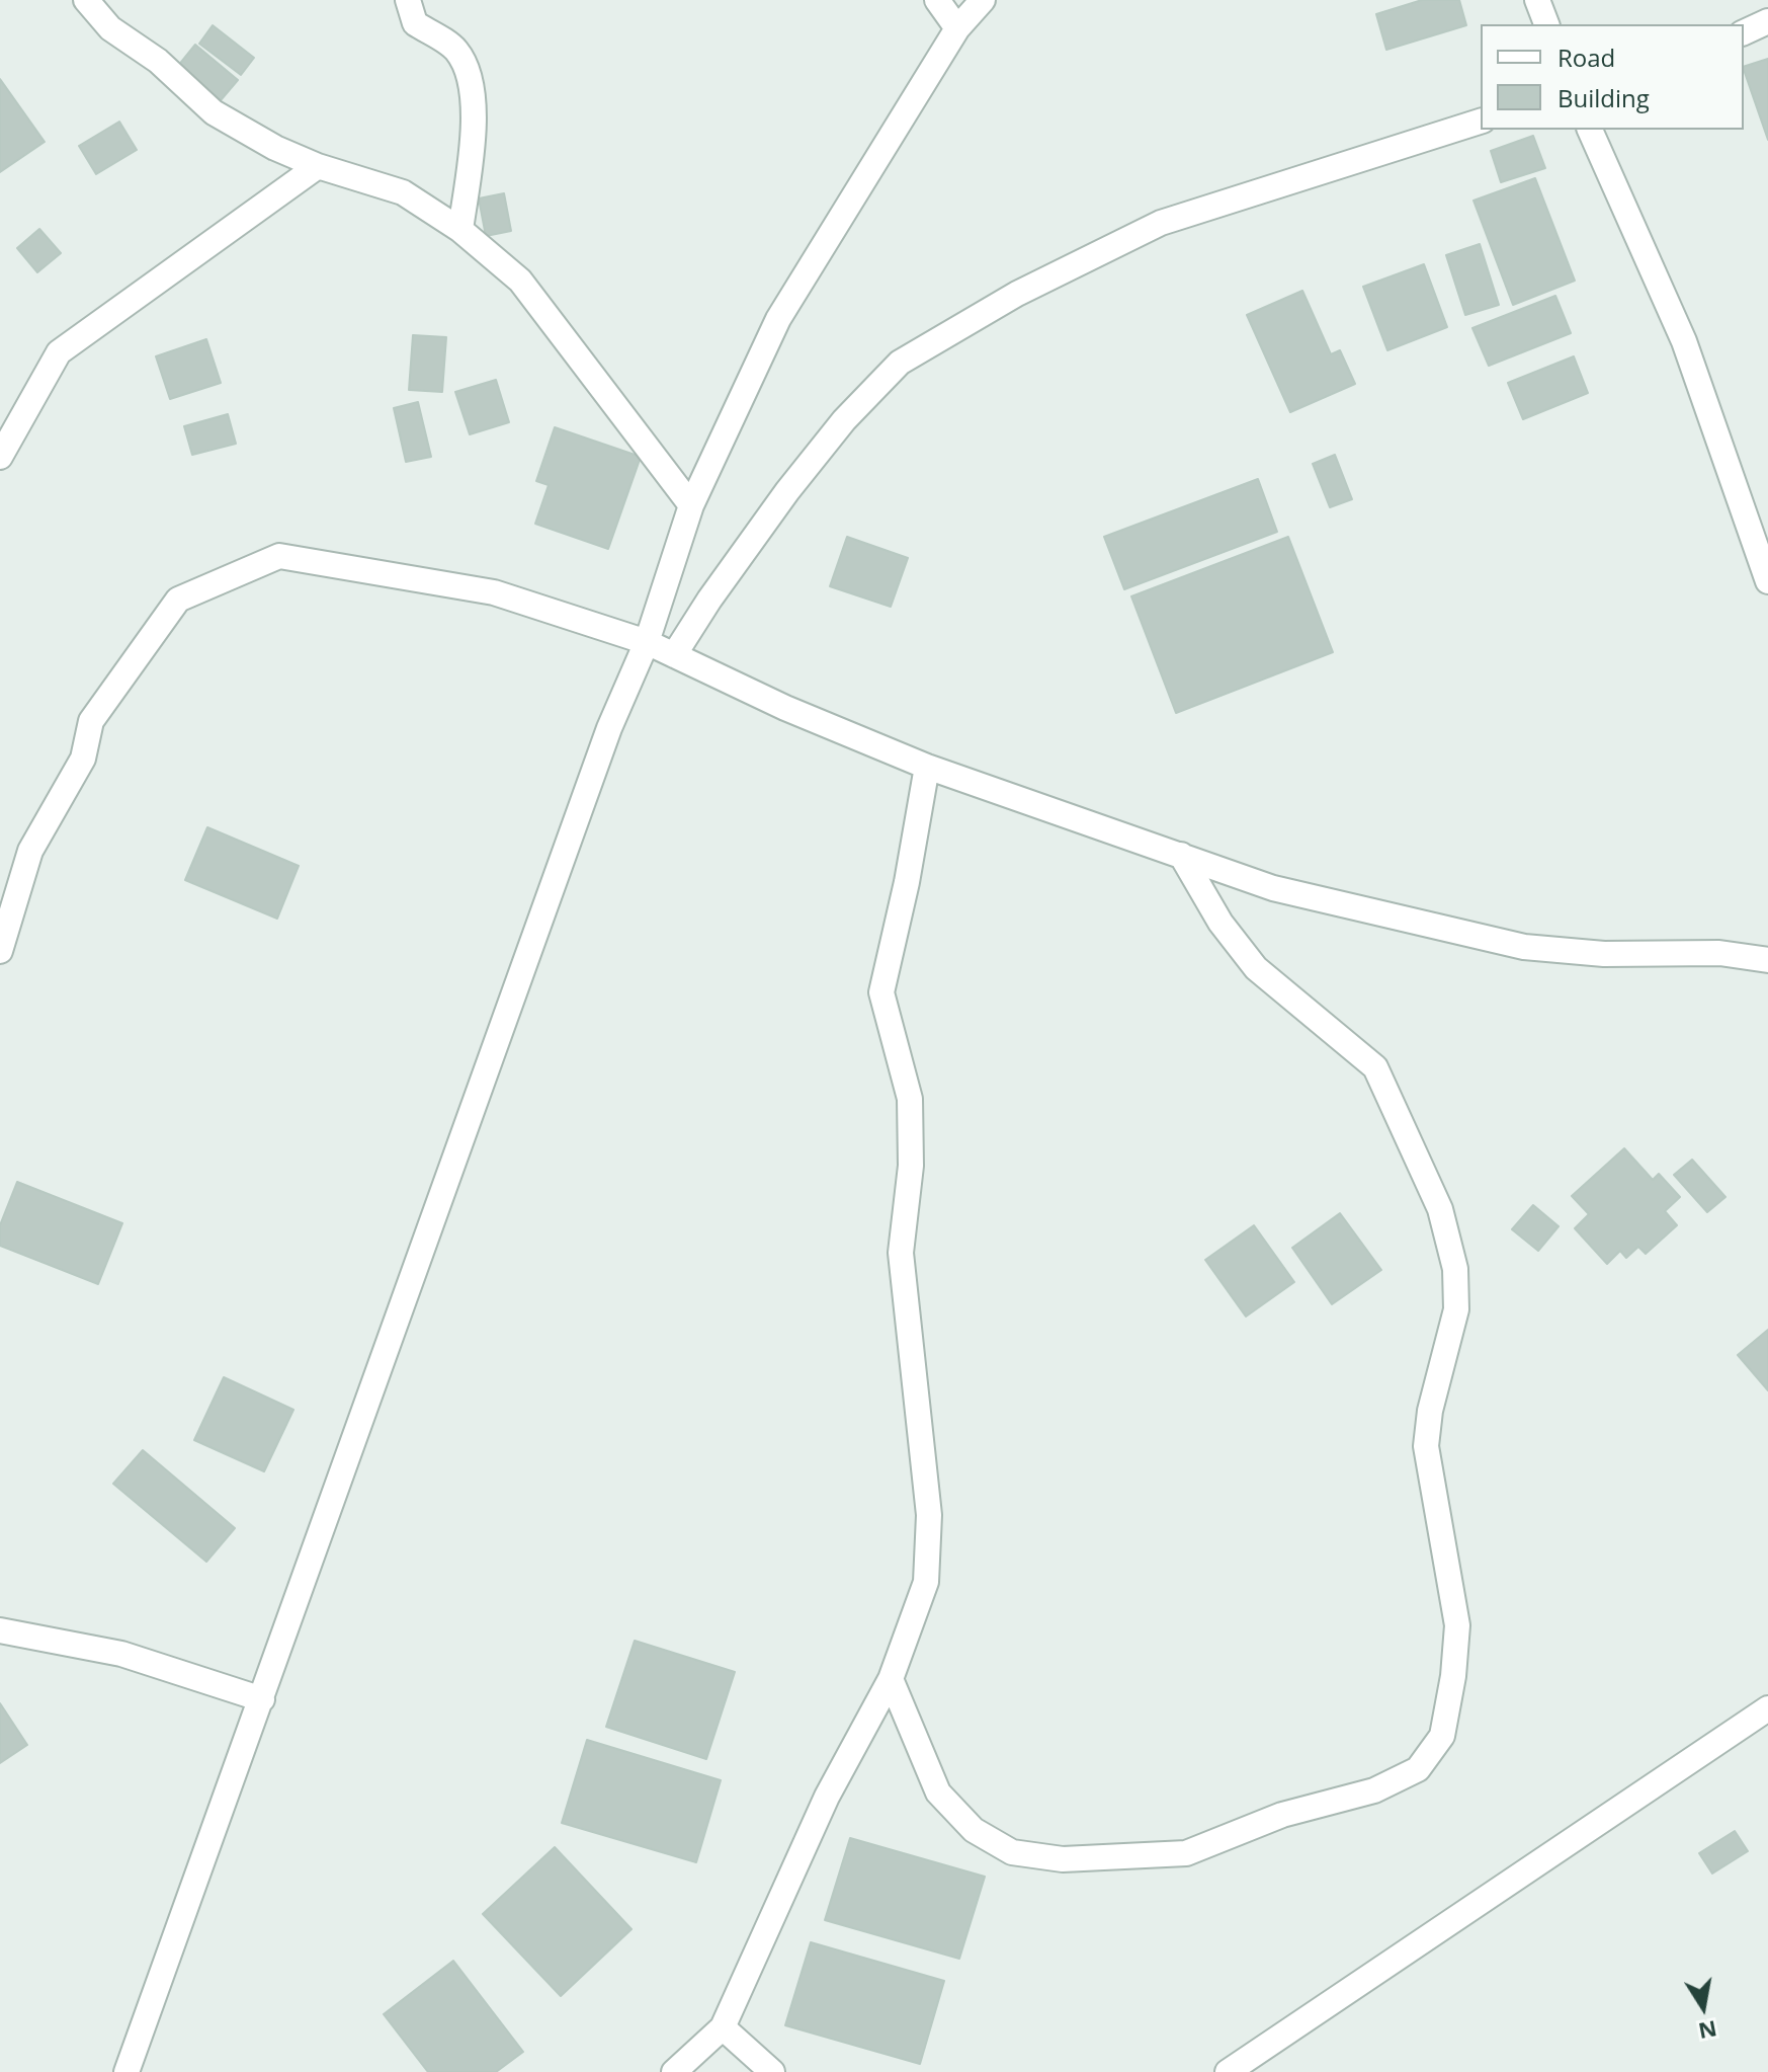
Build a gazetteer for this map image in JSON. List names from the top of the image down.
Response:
{
  "legend": ["Road", "Building"],
  "north": "bottom"
}
